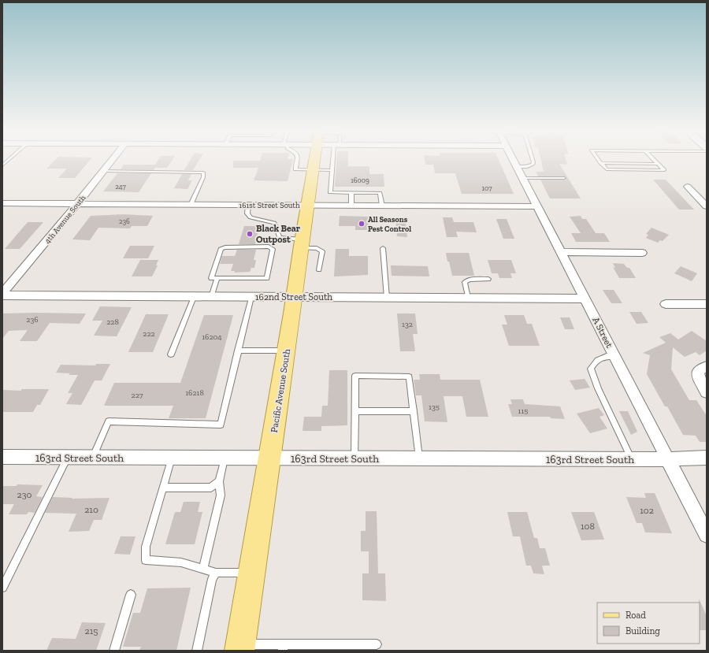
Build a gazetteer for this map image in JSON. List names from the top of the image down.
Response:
{
  "streets": {
    "main road": ["Pacific Avenue South"],
    "street": [
      "161st Street South",
      "4th Avenue South",
      "162nd Street South",
      "A Street",
      "163rd Street South"
    ]
  },
  "crossings": [
    ["161st Street South", "4th Avenue South"],
    ["161st Street South", "A Street"],
    ["161st Street South", "Pacific Avenue South"],
    ["4th Avenue South", "162nd Street South"],
    ["162nd Street South", "A Street"],
    ["162nd Street South", "Pacific Avenue South"],
    ["A Street", "163rd Street South"],
    ["Pacific Avenue South", "163rd Street South"]
  ],
  "places": ["All Seasons Pest Control", "Black Bear Outpost"],
  "house_numbers": [
    "16009",
    "247",
    "107",
    "236",
    "236",
    "228",
    "132",
    "222",
    "16204",
    "16218",
    "227",
    "135",
    "115",
    "230",
    "210",
    "102",
    "108",
    "215"
  ],
  "legend": ["Road", "Building"]
}
